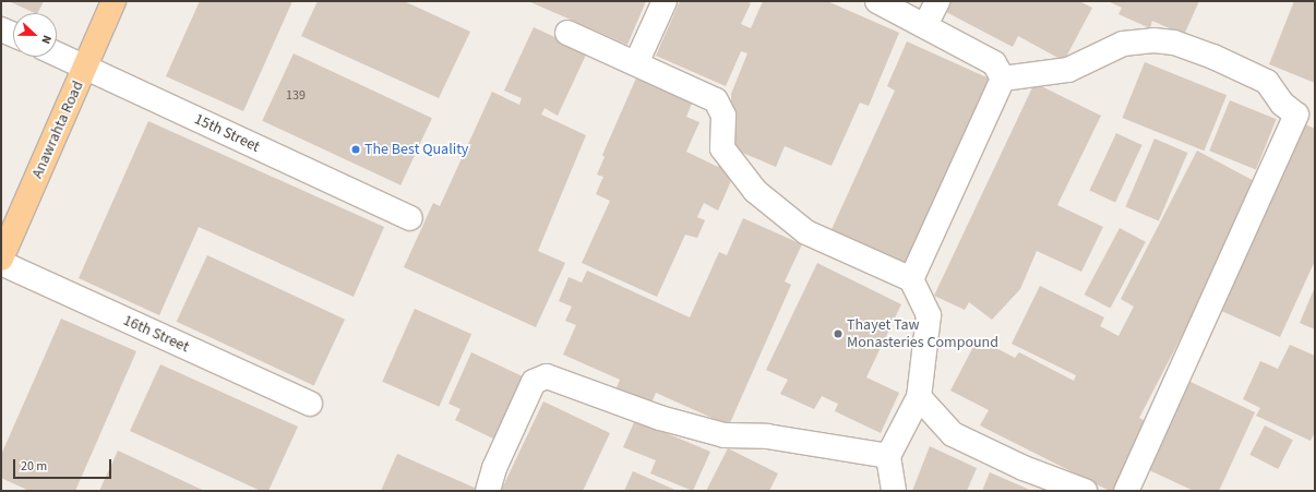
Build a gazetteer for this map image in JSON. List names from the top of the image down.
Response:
{
  "streets": {
    "main road": ["Anawrahta Road"],
    "street": ["15th Street", "16th Street"]
  },
  "crossings": [
    ["Anawrahta Road", "15th Street"]
  ],
  "places": ["The Best Quality", "Thayet Taw Monasteries Compound"],
  "house_numbers": ["139"],
  "scale_bar": "20 m",
  "north": "right"
}
